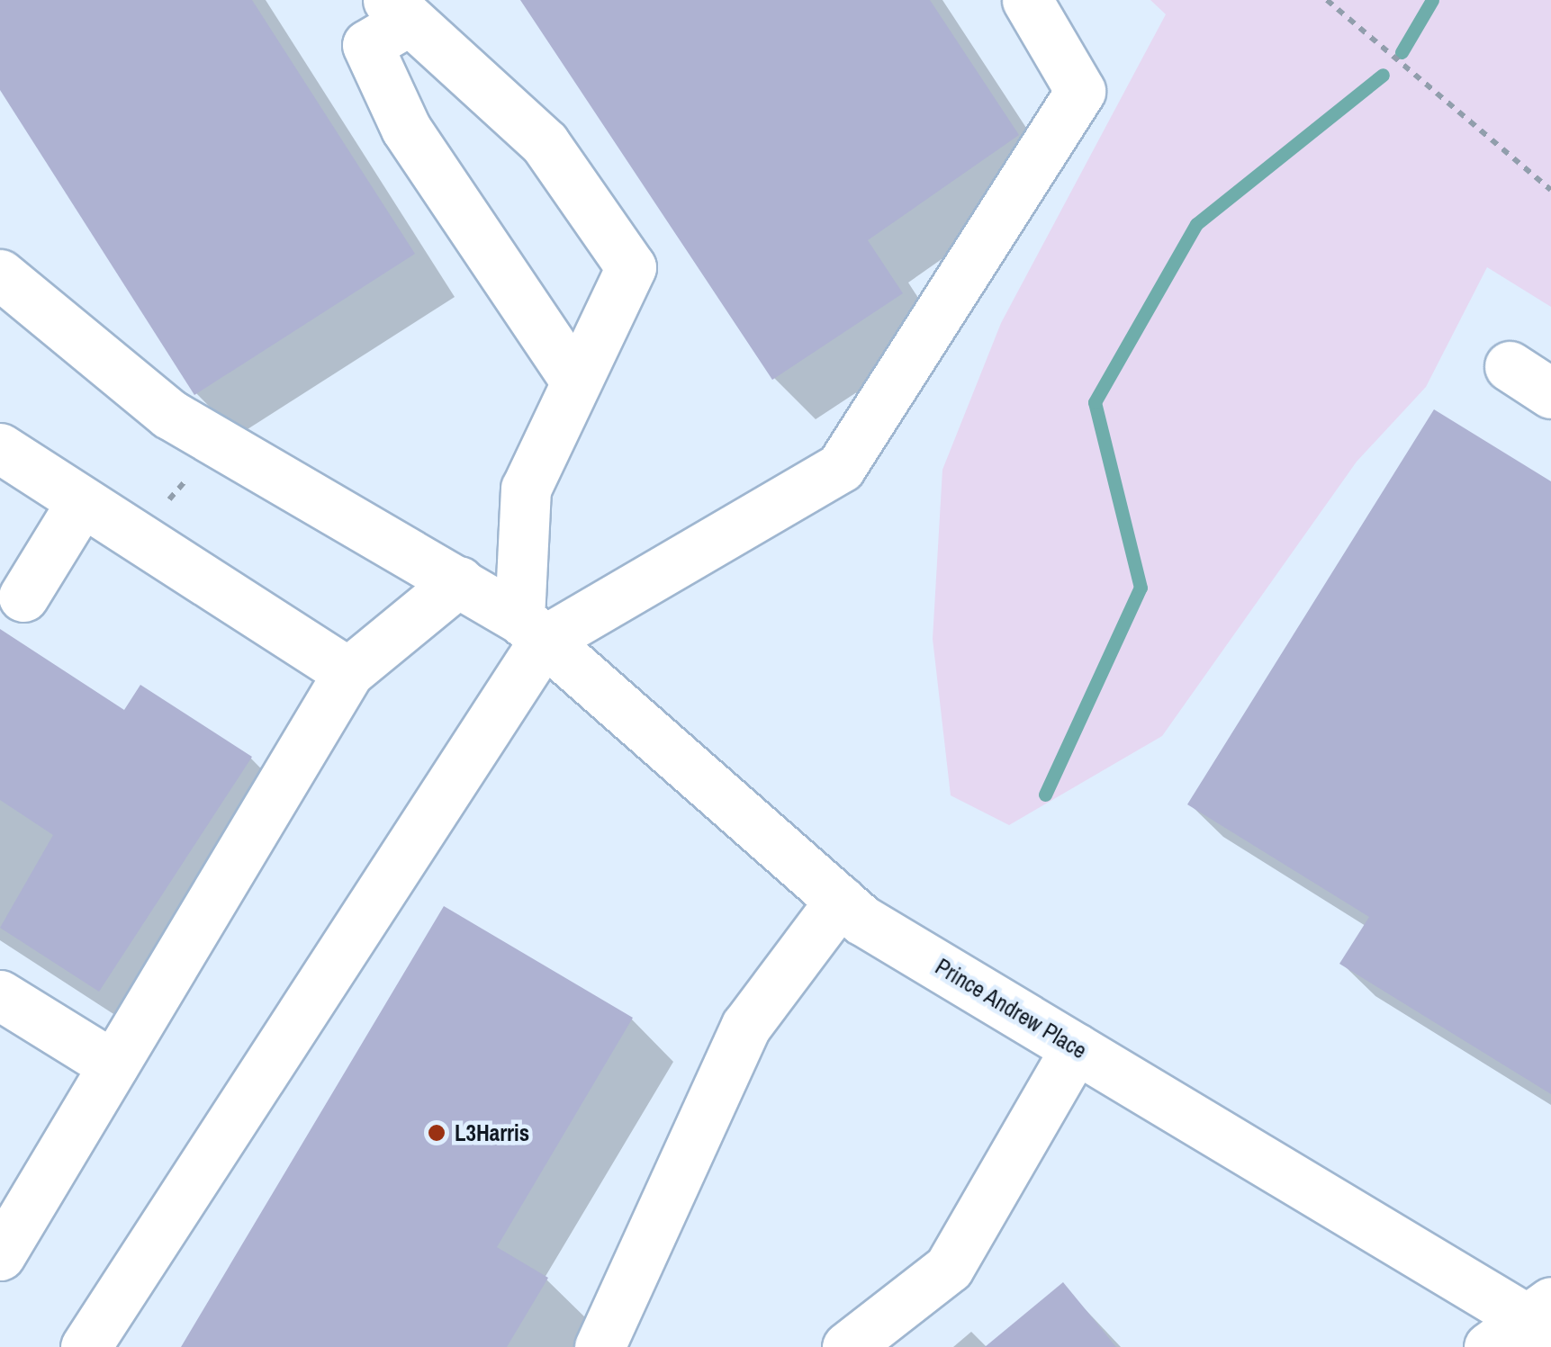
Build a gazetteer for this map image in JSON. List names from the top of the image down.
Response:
{
  "streets": {
    "street": ["Prince Andrew Place"]
  },
  "places": ["L3Harris"]
}
